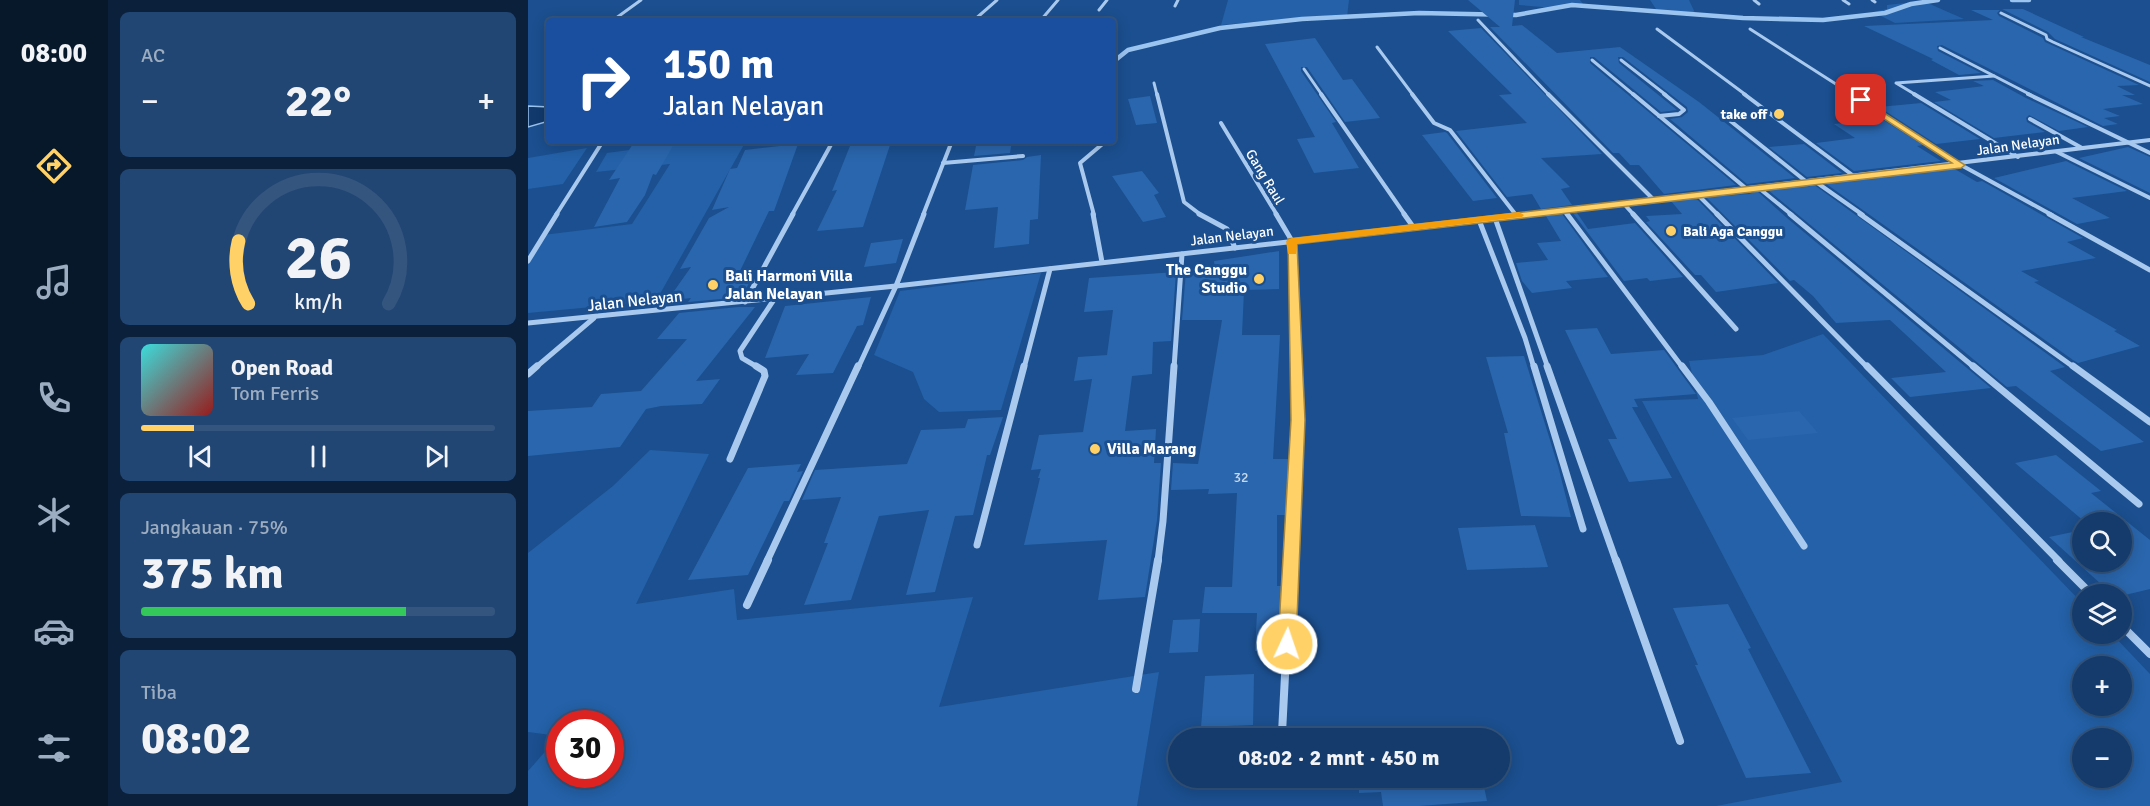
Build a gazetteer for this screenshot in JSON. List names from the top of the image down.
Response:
{
  "streets": {
    "street": ["Jalan Nelayan", "Gang Raul"]
  },
  "crossings": [
    ["Jalan Nelayan", "Gang Raul"]
  ],
  "places": [
    "take off",
    "Bali Aga Canggu",
    "The Canggu Studio",
    "Bali Harmoni Villa Jalan Nelayan",
    "Villa Marang"
  ],
  "house_numbers": ["32"],
  "page": {
    "tabs": "08:00",
    "tile": [
      "AC",
      ["Jangkauan · 75%", "375 km"],
      ["Tiba", "08:02"]
    ],
    "turn": ["150 m", "Jalan Nelayan"],
    "heat": ["−", "22°", "+"],
    "song": ["Open Road", "Tom Ferris"],
    "map_buttons": ["+", "−"],
    "limit": "30",
    "trip": "08:02 · 2 mnt · 450 m",
    "gauge": ["26", "km/h"]
  }
}
